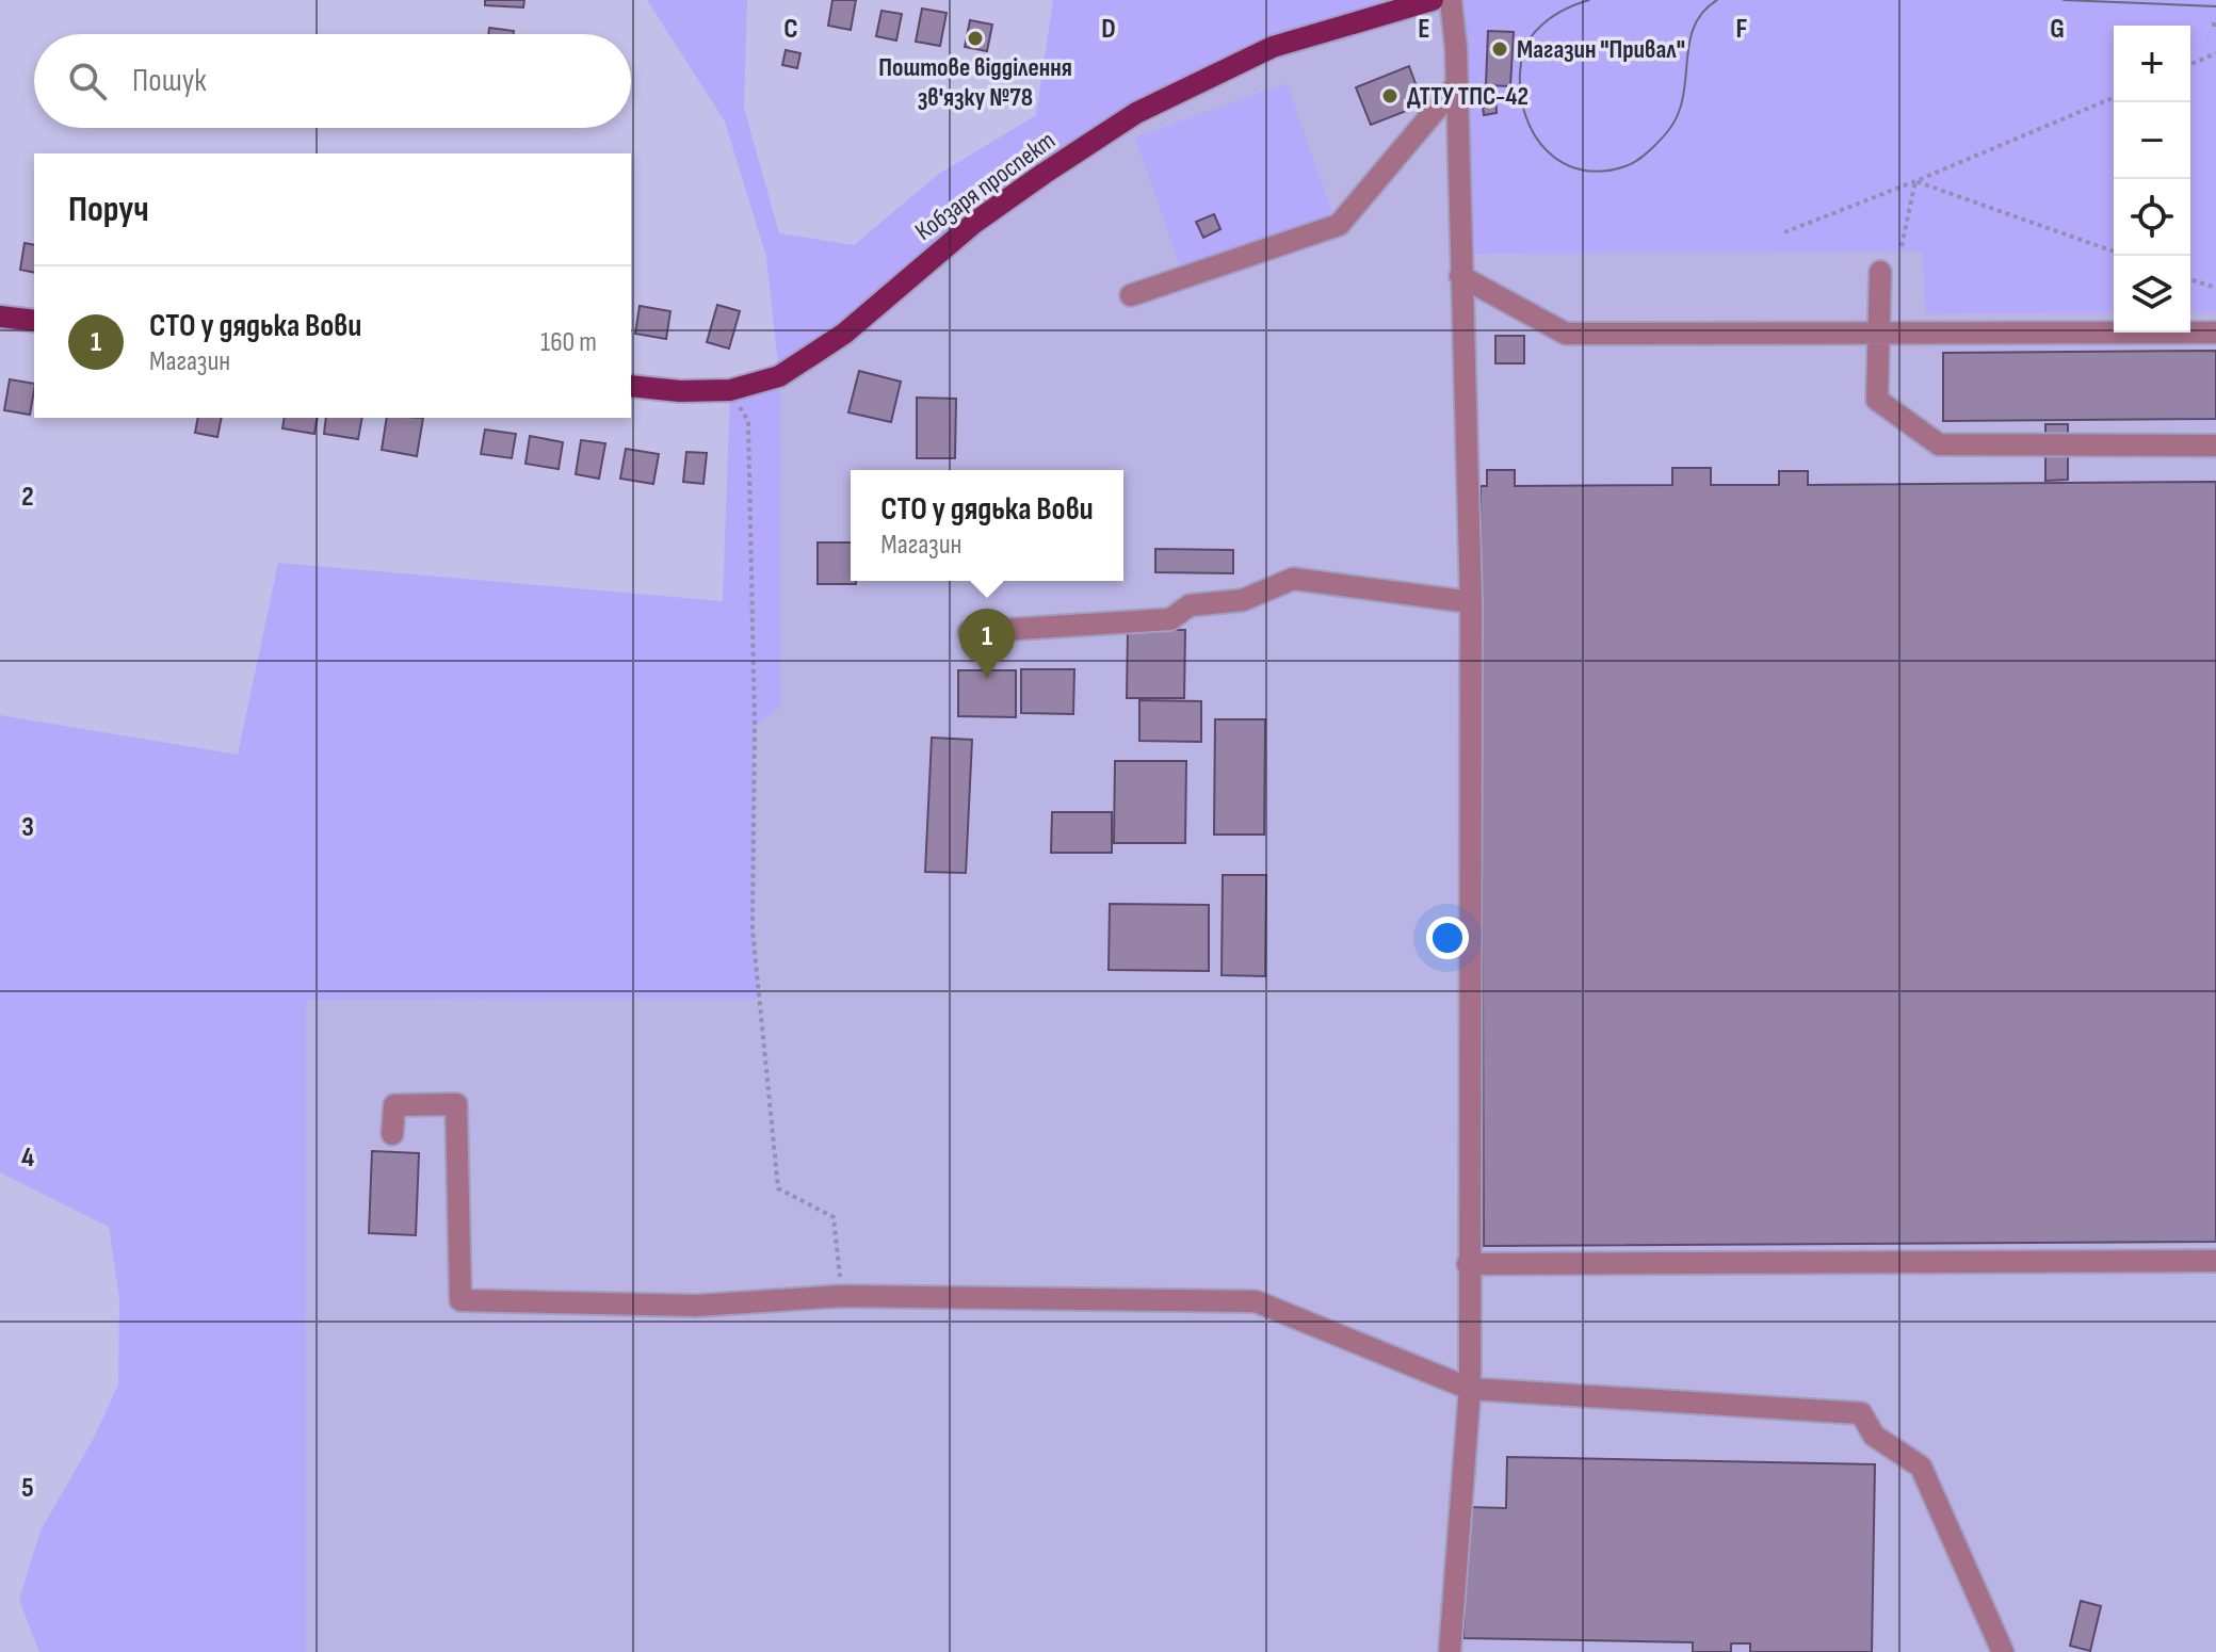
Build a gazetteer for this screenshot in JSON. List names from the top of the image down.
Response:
{
  "streets": {
    "main road": ["Кобзаря проспект"]
  },
  "places": ["Поштове відділення зв'язку №78", "Магазин \"Привал\"", "ДТТУ ТПС-42"],
  "page": {
    "map_buttons": ["+", "−"],
    "search": "Пошук",
    "heading": "Поруч",
    "list": [
      {
        "mark": "1",
        "name": "СТО у дядька Вови",
        "note": "Магазин",
        "value": "160 m"
      }
    ],
    "popup": ["СТО у дядька Вови", "Магазин"],
    "pins": "1"
  },
  "grid": {
    "columns": [
      "C",
      "D",
      "E",
      "F",
      "G"
    ],
    "rows": [
      "2",
      "3",
      "4",
      "5"
    ]
  }
}
